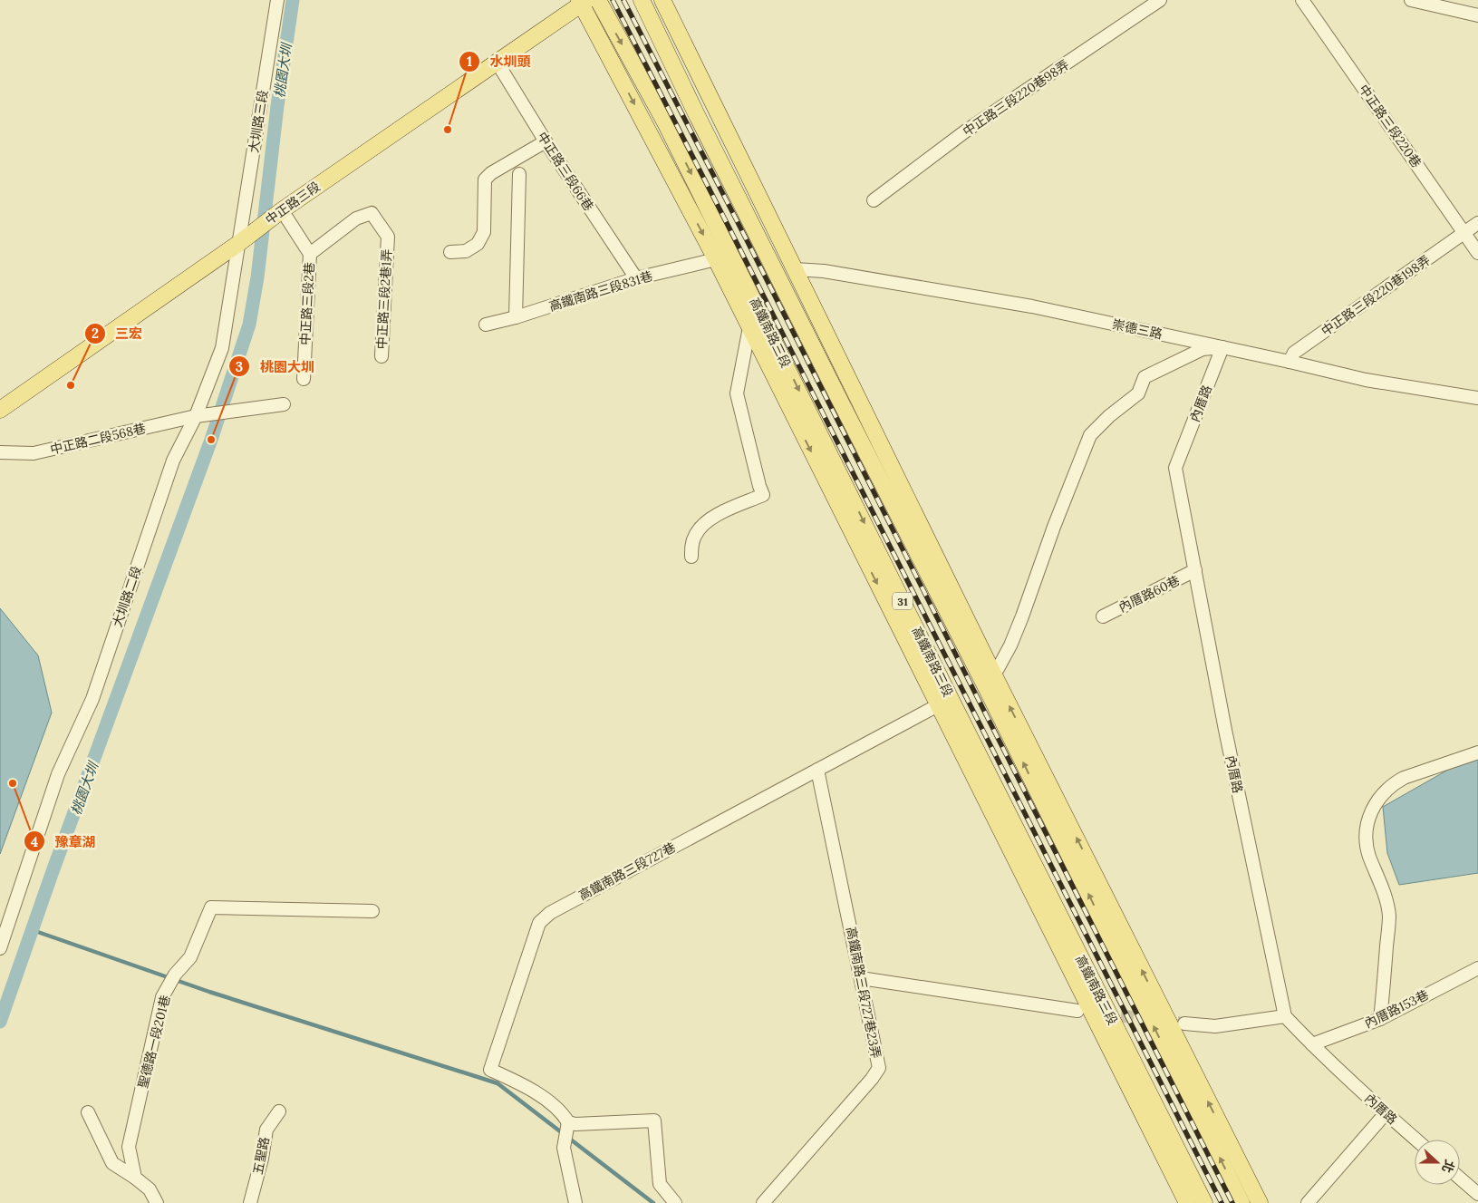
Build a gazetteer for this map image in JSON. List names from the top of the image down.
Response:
{
  "streets": {
    "main road": ["中正路三段", "高鐵南路三段", "31"],
    "street": [
      "中正路三段220巷98弄",
      "大圳路三段",
      "中正路三段220巷",
      "中正路三段66巷",
      "高鐵南路三段831巷",
      "中正路三段220巷198弄",
      "中正路三段2巷1弄",
      "中正路三段2巷",
      "崇德三路",
      "內厝路",
      "中正路二段568巷",
      "內厝路60巷",
      "大圳路二段",
      "高鐵南路三段727巷",
      "高鐵南路三段727巷23弄",
      "內厝路153巷",
      "聖德路一段201巷",
      "五聖路"
    ]
  },
  "crossings": [
    ["大圳路三段", "中正路三段"],
    ["大圳路三段", "大圳路二段"],
    ["中正路三段220巷", "中正路三段220巷198弄"],
    ["中正路三段66巷", "中正路三段"],
    ["中正路三段66巷", "高鐵南路三段831巷"],
    ["中正路三段", "中正路三段2巷"],
    ["中正路三段", "高鐵南路三段"],
    ["中正路三段", "大圳路二段"],
    ["高鐵南路三段831巷", "高鐵南路三段"],
    ["中正路三段220巷198弄", "崇德三路"],
    ["中正路三段2巷1弄", "中正路三段2巷"],
    ["崇德三路", "內厝路"],
    ["高鐵南路三段", "高鐵南路三段727巷"],
    ["內厝路", "內厝路60巷"],
    ["內厝路", "內厝路153巷"],
    ["中正路二段568巷", "大圳路二段"],
    ["高鐵南路三段727巷", "高鐵南路三段727巷23弄"]
  ],
  "water": ["桃園大圳"],
  "places": [
    "水圳頭",
    "三宏",
    "桃園大圳",
    "豫章湖"
  ],
  "north": "right"
}
